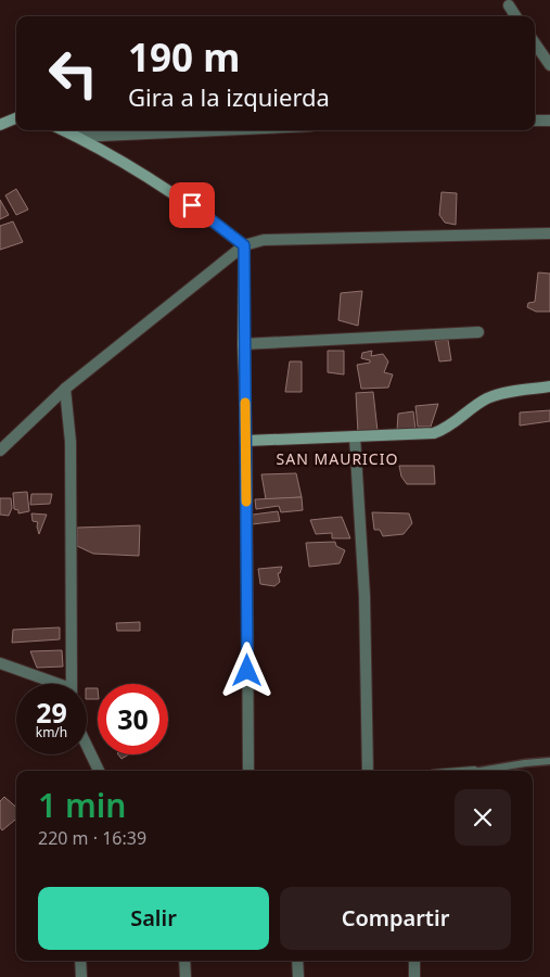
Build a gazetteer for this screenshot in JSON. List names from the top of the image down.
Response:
{
  "districts": ["SAN MAURICIO"],
  "page": {
    "turn": ["190 m", "Gira a la izquierda"],
    "speed": "29 km/h",
    "limit": "30",
    "heading": ["1 min", "220 m · 16:39"],
    "buttons": ["Salir", "Compartir"]
  }
}
